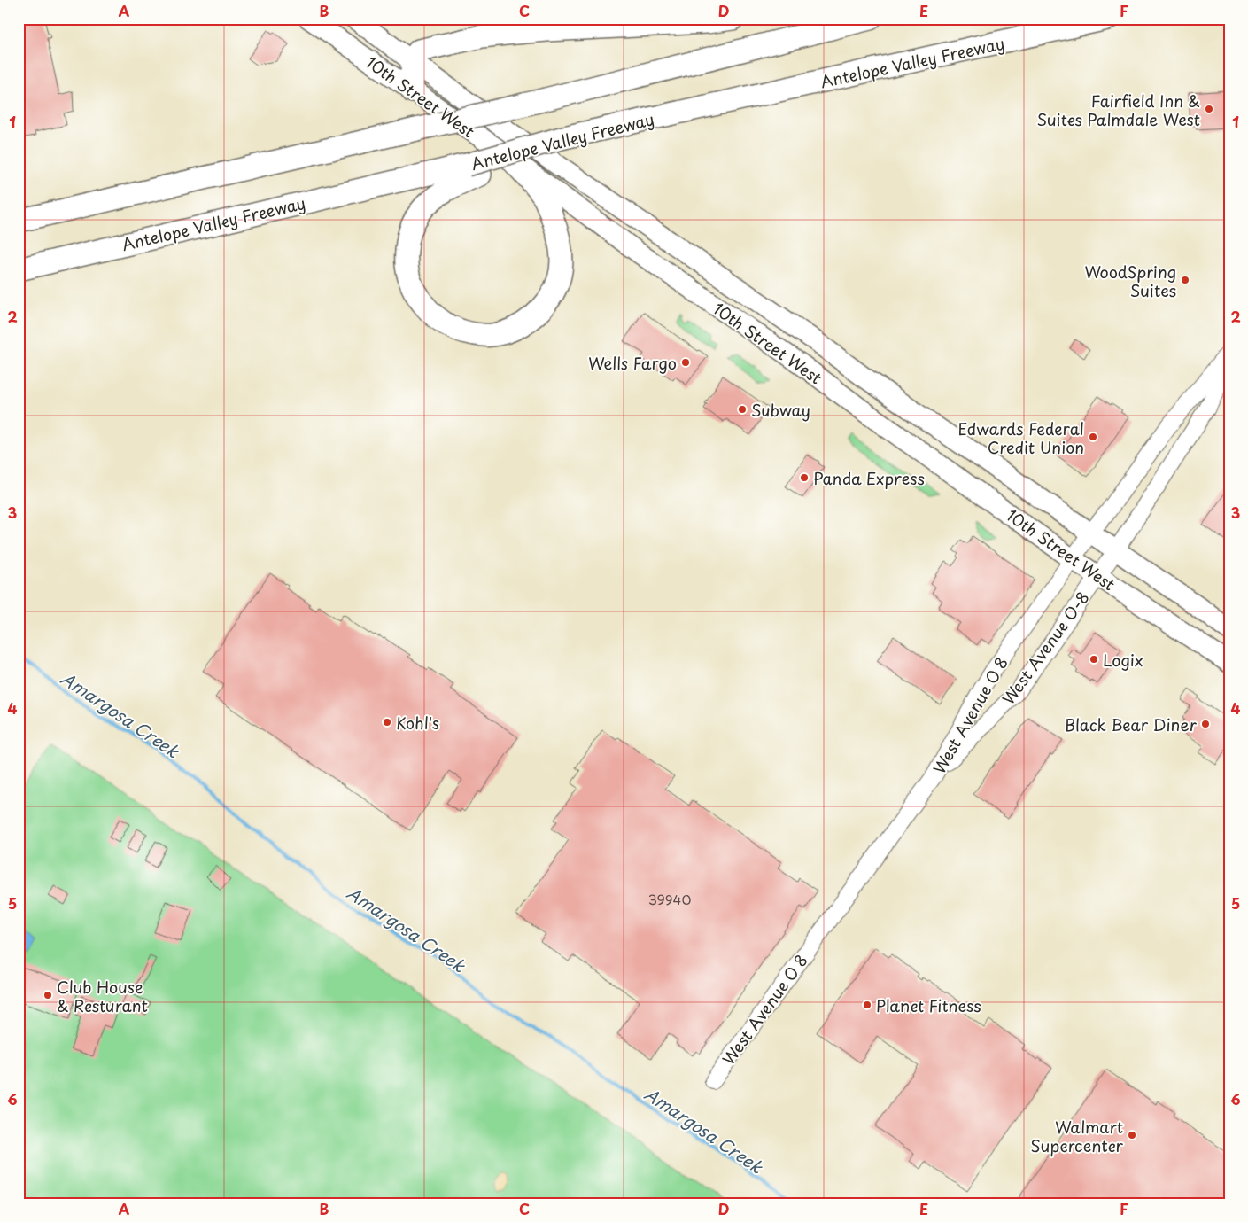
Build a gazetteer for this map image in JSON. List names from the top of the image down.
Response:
{
  "streets": {
    "highway": ["Antelope Valley Freeway"],
    "main road": ["10th Street West"],
    "street": ["West Avenue O-8", "West Avenue O 8"]
  },
  "crossings": [
    ["10th Street West", "West Avenue O-8"],
    ["10th Street West", "West Avenue O 8"],
    ["West Avenue O-8", "West Avenue O 8"]
  ],
  "water": ["Amargosa Creek"],
  "places": [
    "Fairfield Inn & Suites Palmdale West",
    "WoodSpring Suites",
    "Wells Fargo",
    "Subway",
    "Edwards Federal Credit Union",
    "Panda Express",
    "Logix",
    "Kohl's",
    "Black Bear Diner",
    "Club House & Resturant",
    "Planet Fitness",
    "Walmart Supercenter"
  ],
  "house_numbers": ["39940"],
  "grid": {
    "columns": [
      "A",
      "B",
      "C",
      "D",
      "E",
      "F"
    ],
    "rows": [
      "1",
      "2",
      "3",
      "4",
      "5",
      "6"
    ]
  }
}
